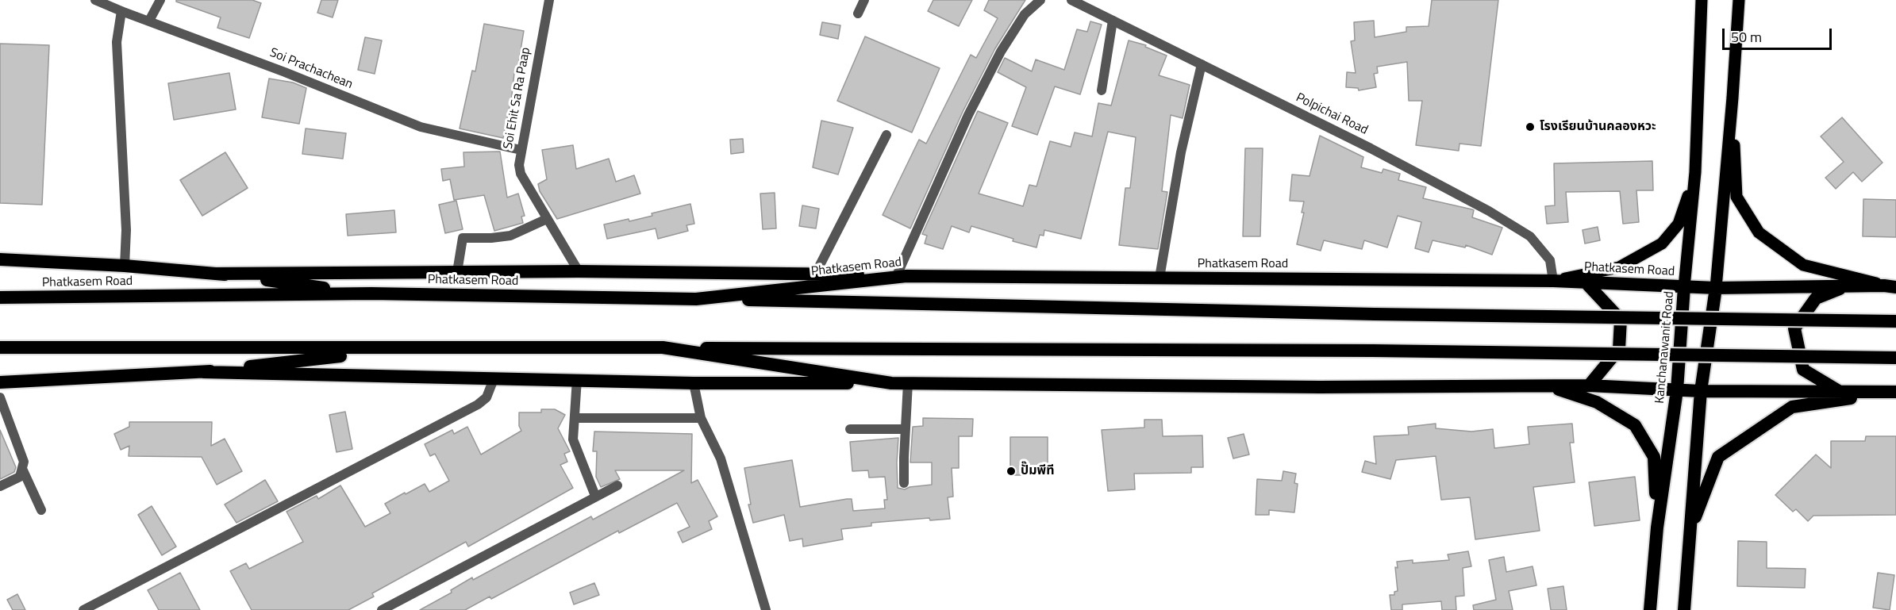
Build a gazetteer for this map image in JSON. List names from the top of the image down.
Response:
{
  "streets": {
    "highway": ["Phatkasem Road", "Kanchanawanit Road"],
    "street": ["Soi Prachachean", "Soi Ehit Sa Ra Paap", "Polpichai Road"]
  },
  "crossings": [
    ["Soi Prachachean", "Soi Ehit Sa Ra Paap"],
    ["Polpichai Road", "Phatkasem Road"],
    ["Phatkasem Road", "Kanchanawanit Road"]
  ],
  "places": ["โรงเรียนบ้านคลองหวะ", "ปั๊มพีที"],
  "scale_bar": "50 m"
}
